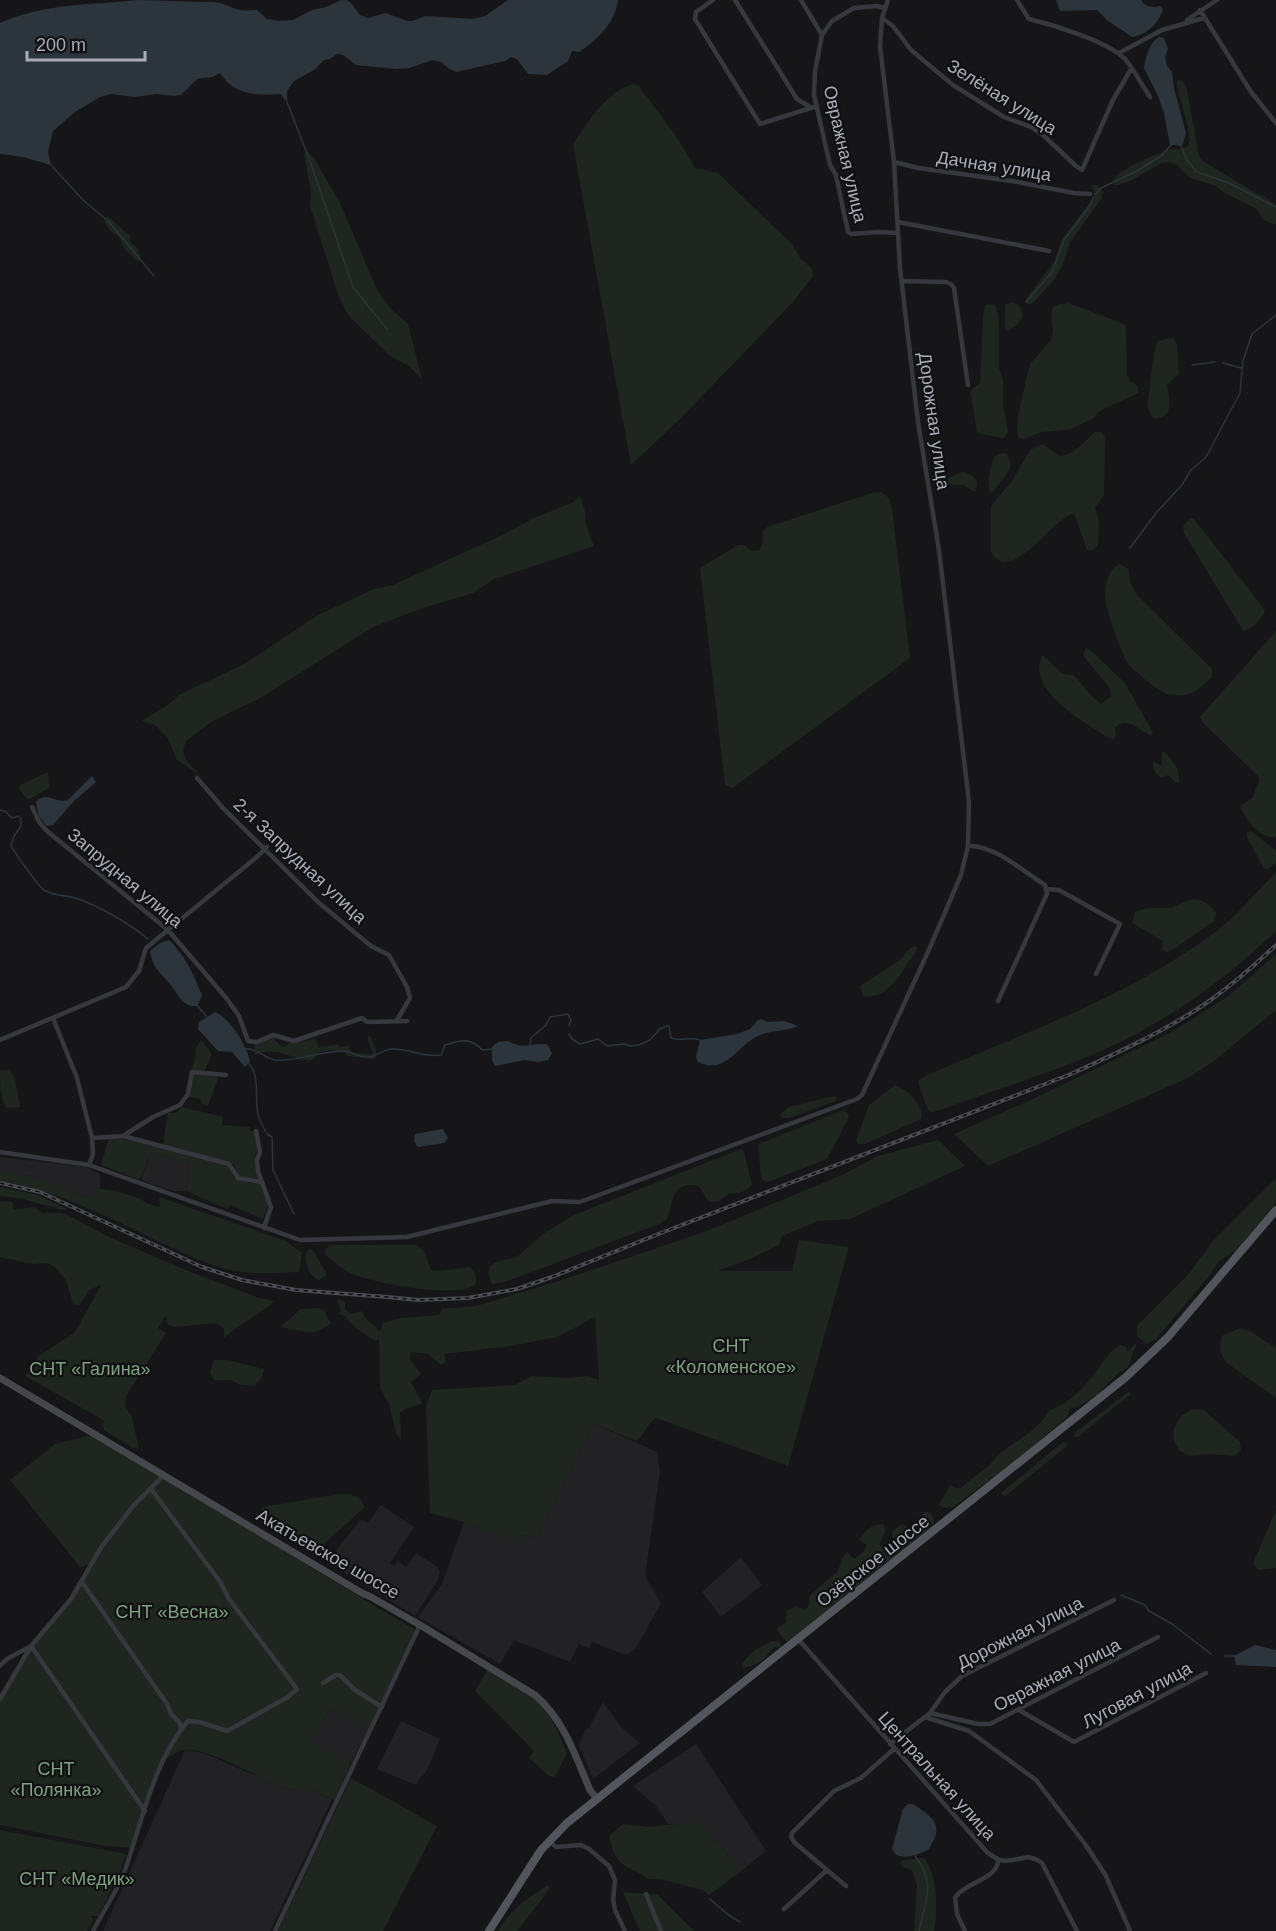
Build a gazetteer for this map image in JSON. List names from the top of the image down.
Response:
{
  "streets": {
    "main road": ["Акатьевское шоссе", "Озёрское шоссе"],
    "street": [
      "Зелёная улица",
      "Овражная улица",
      "Дачная улица",
      "Дорожная улица",
      "2-я Запрудная улица",
      "Запрудная улица",
      "Луговая улица",
      "Центральная улица"
    ]
  },
  "crossings": [
    ["Зелёная улица", "Дорожная улица"],
    ["Овражная улица", "Дорожная улица"],
    ["Овражная улица", "Луговая улица"],
    ["Дачная улица", "Дорожная улица"],
    ["Дорожная улица", "Центральная улица"],
    ["2-я Запрудная улица", "Запрудная улица"],
    ["Акатьевское шоссе", "Озёрское шоссе"],
    ["Озёрское шоссе", "Центральная улица"]
  ],
  "parks": [
    "СНТ «Коломенское»",
    "СНТ «Галина»",
    "СНТ «Весна»",
    "СНТ «Полянка»",
    "СНТ «Медик»"
  ],
  "scale_bar": "200 m"
}
